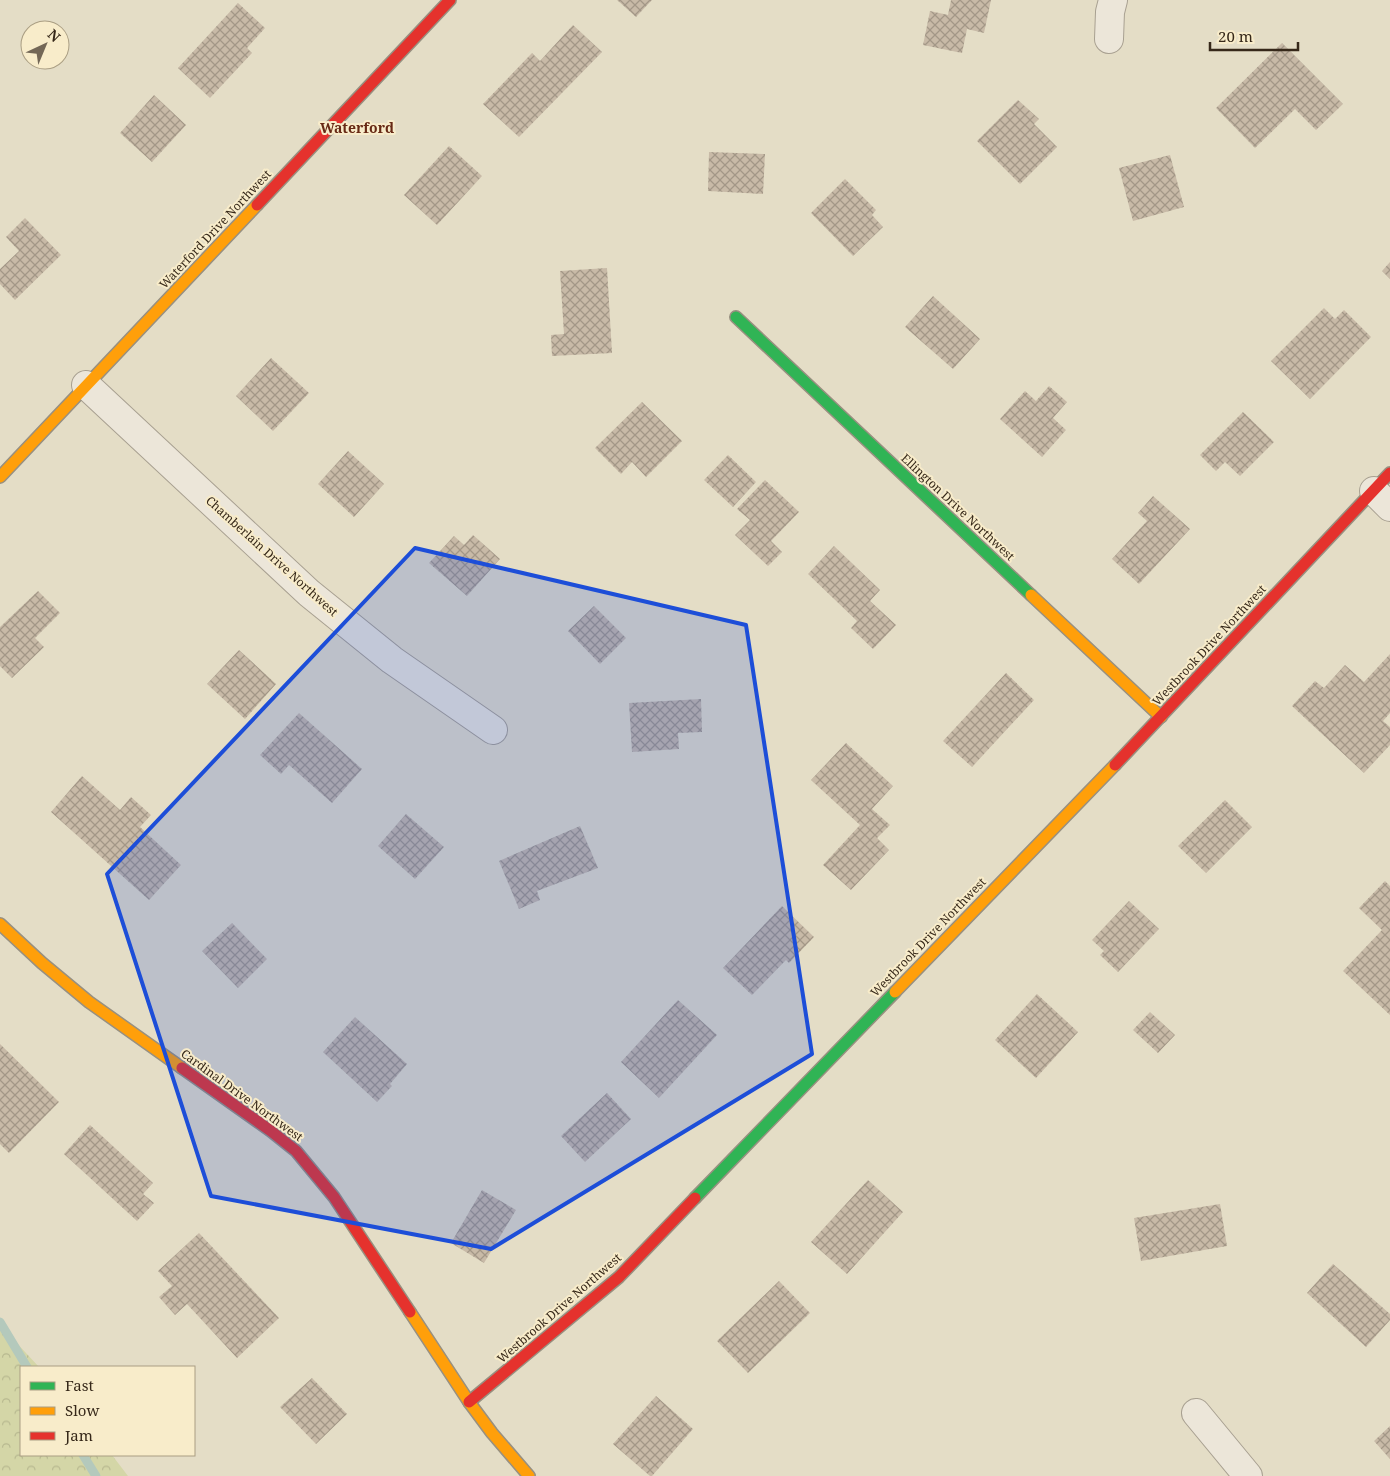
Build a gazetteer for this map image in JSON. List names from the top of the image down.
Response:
{
  "streets": {
    "street": [
      "Waterford Drive Northwest",
      "Ellington Drive Northwest",
      "Chamberlain Drive Northwest",
      "Westbrook Drive Northwest",
      "Cardinal Drive Northwest"
    ]
  },
  "crossings": [
    ["Waterford Drive Northwest", "Chamberlain Drive Northwest"],
    ["Ellington Drive Northwest", "Westbrook Drive Northwest"],
    ["Westbrook Drive Northwest", "Cardinal Drive Northwest"]
  ],
  "districts": ["Waterford"],
  "legend": ["Fast", "Slow", "Jam"],
  "scale_bar": "20 m",
  "north": "top right"
}
